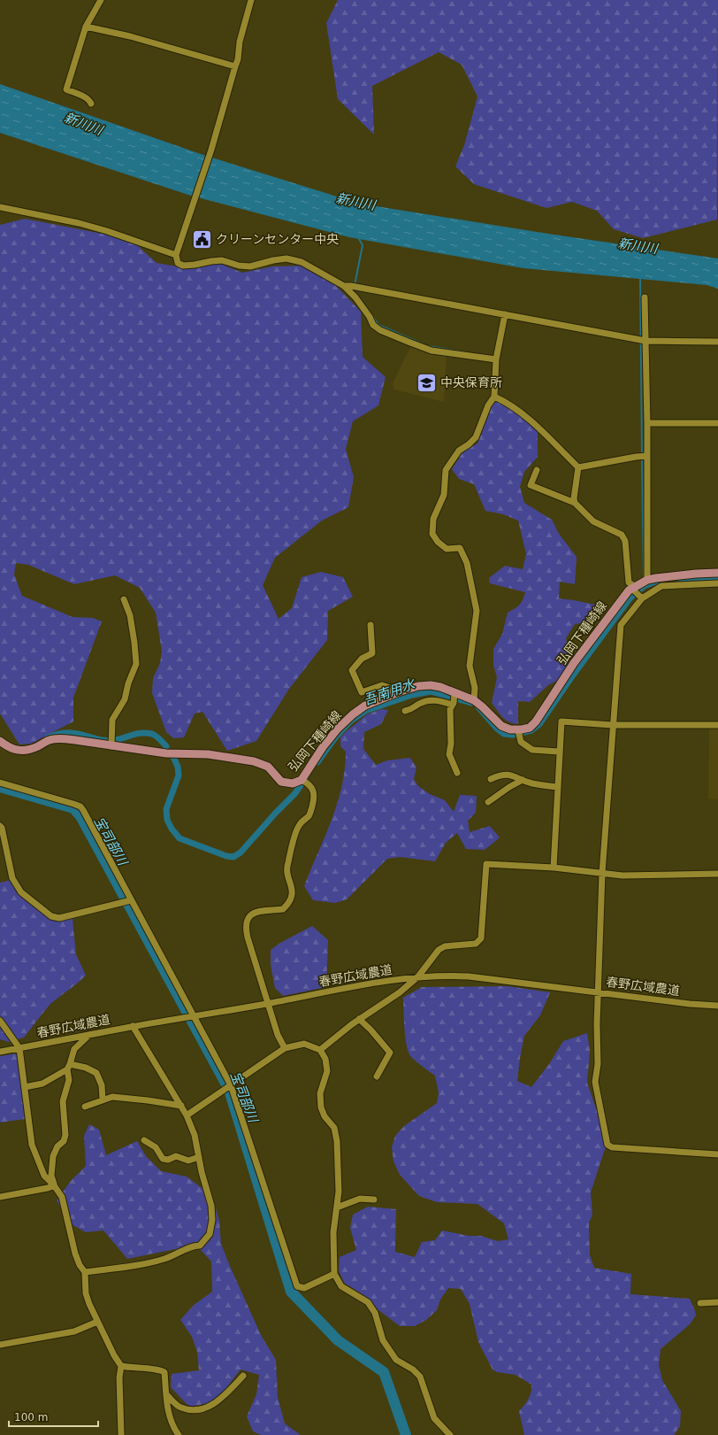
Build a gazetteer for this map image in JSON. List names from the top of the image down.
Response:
{
  "streets": {
    "main road": ["弘岡下種崎線"],
    "street": ["春野広域農道"]
  },
  "water": ["新川川", "吾南用水", "宝司部川"],
  "places": {
    "public building": ["クリーンセンター中央"],
    "school or university": ["中央保育所"]
  },
  "scale_bar": "100 m"
}
